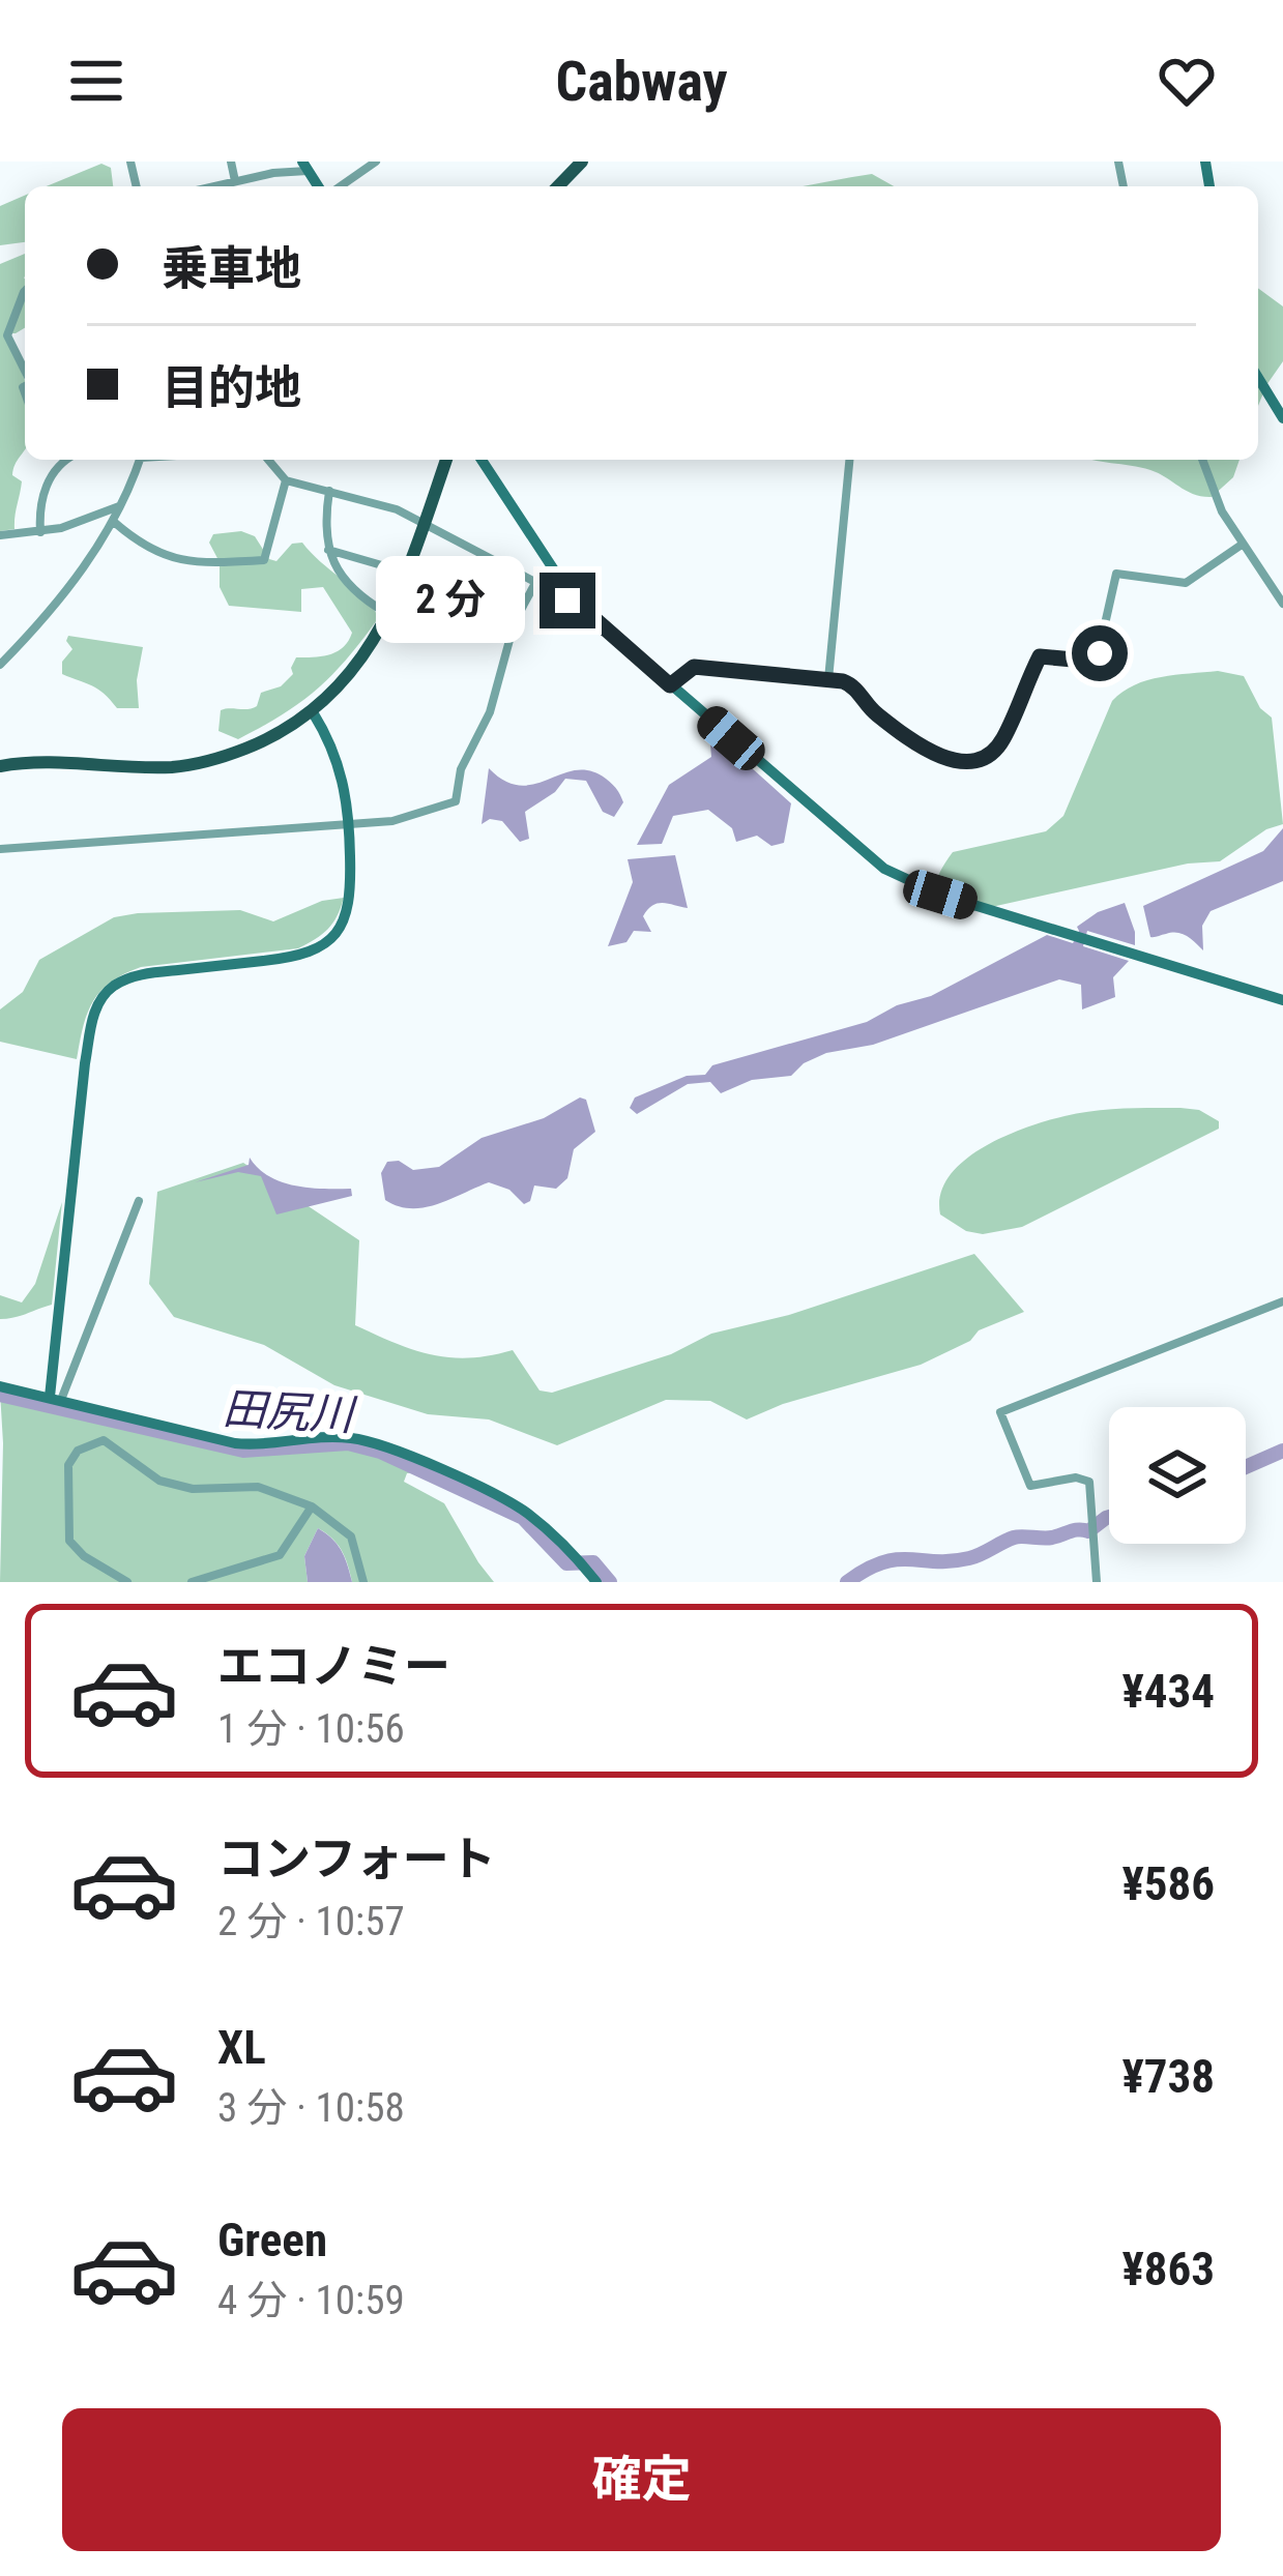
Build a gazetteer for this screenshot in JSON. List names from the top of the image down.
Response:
{
  "water": ["田尻川"],
  "page": {
    "header": "Cabway",
    "banner": ["乗車地", "目的地"],
    "bubble": "2 分",
    "list": [
      {
        "name": "エコノミー",
        "note": "1 分 · 10:56",
        "value": "¥434"
      },
      {
        "name": "コンフォート",
        "note": "2 分 · 10:57",
        "value": "¥586"
      },
      {
        "name": "XL",
        "note": "3 分 · 10:58",
        "value": "¥738"
      },
      {
        "name": "Green",
        "note": "4 分 · 10:59",
        "value": "¥863"
      }
    ],
    "buttons": "確定"
  }
}
